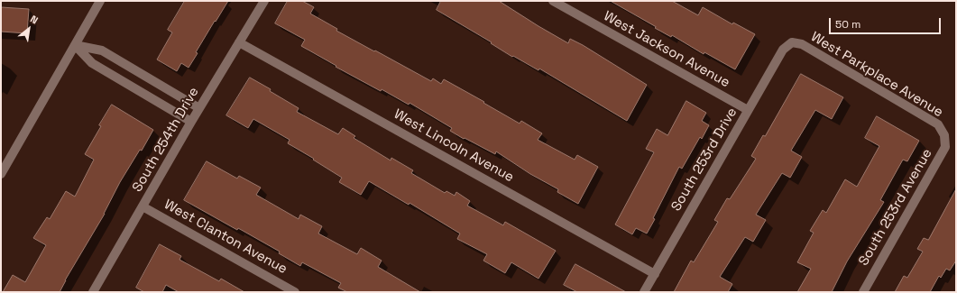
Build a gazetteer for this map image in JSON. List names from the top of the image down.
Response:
{
  "streets": {
    "street": [
      "West Jackson Avenue",
      "West Parkplace Avenue",
      "South 254th Drive",
      "West Lincoln Avenue",
      "South 253rd Drive",
      "South 253rd Avenue",
      "West Clanton Avenue"
    ]
  },
  "crossings": [
    ["West Jackson Avenue", "South 253rd Drive"],
    ["West Parkplace Avenue", "South 253rd Drive"],
    ["West Parkplace Avenue", "South 253rd Avenue"],
    ["South 254th Drive", "West Lincoln Avenue"],
    ["South 254th Drive", "West Clanton Avenue"],
    ["West Lincoln Avenue", "South 253rd Drive"]
  ],
  "scale_bar": "50 m",
  "north": "top right"
}
